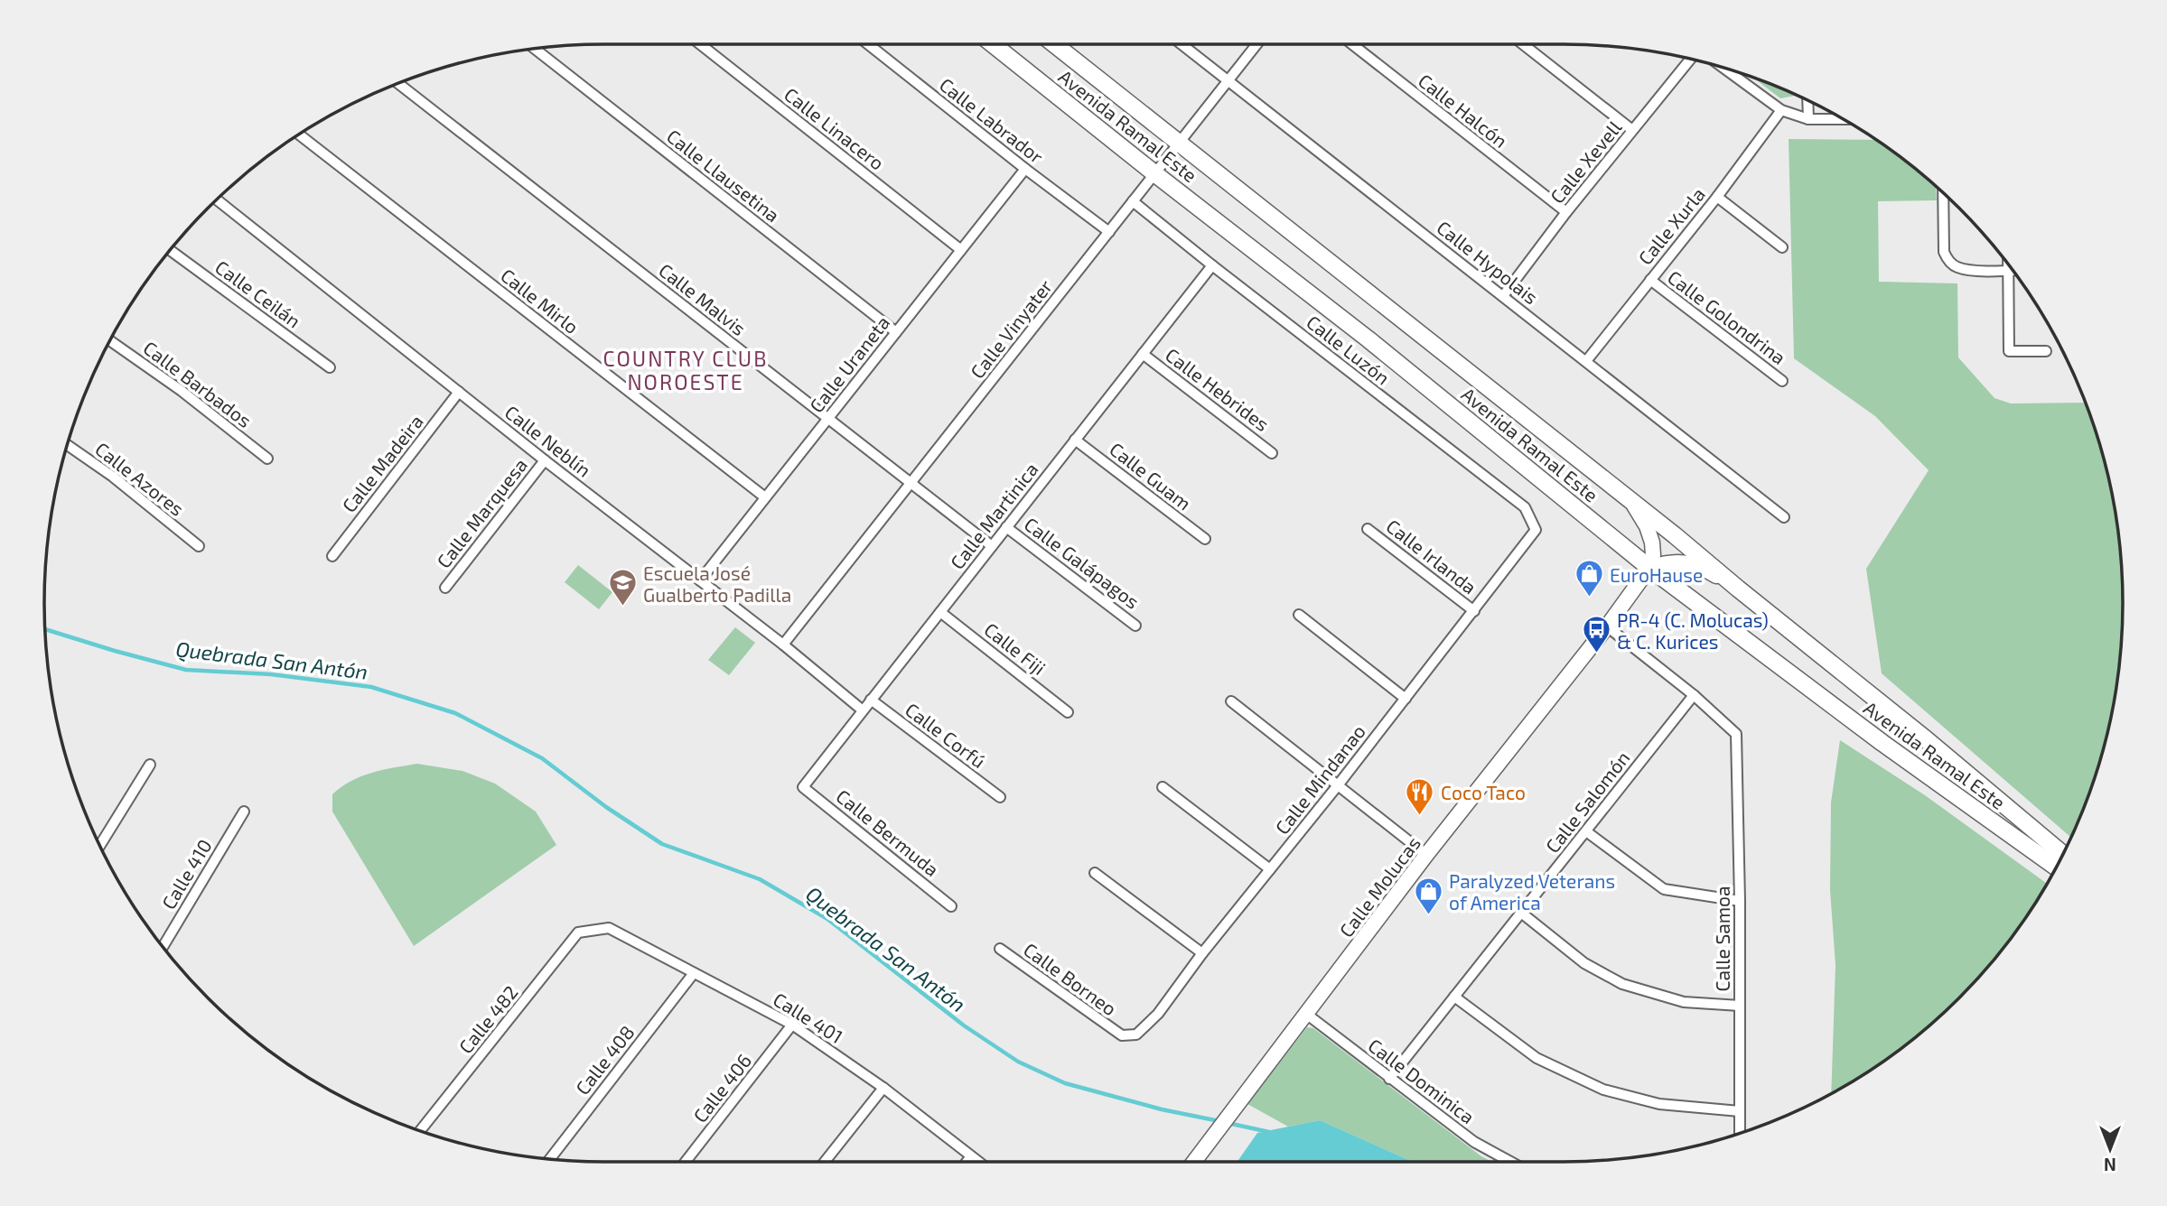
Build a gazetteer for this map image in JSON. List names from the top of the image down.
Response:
{
  "streets": {
    "main road": ["Avenida Ramal Este"],
    "street": [
      "Calle Halcón",
      "Calle Labrador",
      "Calle Linacero",
      "Calle Xevell",
      "Calle Llausetina",
      "Calle Xurla",
      "Calle Hypolais",
      "Calle Ceilán",
      "Calle Malvis",
      "Calle Mirlo",
      "Calle Golondrina",
      "Calle Vinyater",
      "Calle Luzón",
      "Calle Uraneta",
      "Calle Barbados",
      "Calle Hebrides",
      "Calle Neblín",
      "Calle Madeira",
      "Calle Guam",
      "Calle Azores",
      "Calle Marquesa",
      "Calle Martinica",
      "Calle Irlanda",
      "Calle Galápagos",
      "Calle Fiji",
      "Calle Corfú",
      "Calle Mindanao",
      "Calle Salomón",
      "Calle Bermuda",
      "Calle 410",
      "Calle Molucas",
      "Calle Samoa",
      "Calle Borneo",
      "Calle 401",
      "Calle 482",
      "Calle 408",
      "Calle Dominica",
      "Calle 406"
    ]
  },
  "crossings": [
    ["Calle Halcón", "Calle Xevell"],
    ["Calle Labrador", "Calle Vinyater"],
    ["Calle Labrador", "Calle Uraneta"],
    ["Avenida Ramal Este", "Calle Vinyater"],
    ["Avenida Ramal Este", "Calle Molucas"],
    ["Calle Linacero", "Calle Uraneta"],
    ["Calle Xevell", "Calle Hypolais"],
    ["Calle Llausetina", "Calle Uraneta"],
    ["Calle Xurla", "Calle Hypolais"],
    ["Calle Xurla", "Calle Golondrina"],
    ["Calle Hypolais", "Calle Vinyater"],
    ["Calle Malvis", "Calle Vinyater"],
    ["Calle Malvis", "Calle Uraneta"],
    ["Calle Malvis", "Calle Martinica"],
    ["Calle Mirlo", "Calle Uraneta"],
    ["Calle Vinyater", "Calle Luzón"],
    ["Calle Vinyater", "Calle Neblín"],
    ["Calle Luzón", "Calle Martinica"],
    ["Calle Luzón", "Calle Mindanao"],
    ["Calle Uraneta", "Calle Neblín"],
    ["Calle Hebrides", "Calle Martinica"],
    ["Calle Neblín", "Calle Madeira"],
    ["Calle Neblín", "Calle Marquesa"],
    ["Calle Neblín", "Calle Martinica"],
    ["Calle Guam", "Calle Martinica"],
    ["Calle Martinica", "Calle Galápagos"],
    ["Calle Martinica", "Calle Fiji"],
    ["Calle Martinica", "Calle Corfú"],
    ["Calle Martinica", "Calle Bermuda"],
    ["Calle Irlanda", "Calle Mindanao"],
    ["Calle Mindanao", "Calle Borneo"],
    ["Calle Salomón", "Calle Samoa"],
    ["Calle Salomón", "Calle Dominica"],
    ["Calle Molucas", "Calle Dominica"],
    ["Calle 401", "Calle 482"],
    ["Calle 401", "Calle 408"],
    ["Calle 401", "Calle 406"]
  ],
  "districts": ["COUNTRY CLUB NOROESTE"],
  "water": ["Quebrada San Antón"],
  "places": {
    "shop": ["EuroHause", "Paralyzed Veterans of America"],
    "school or university": ["Escuela José Gualberto Padilla"],
    "bus stop": ["PR-4 (C. Molucas) & C. Kurices"],
    "restaurant": ["Coco Taco"]
  },
  "north": "bottom"
}
